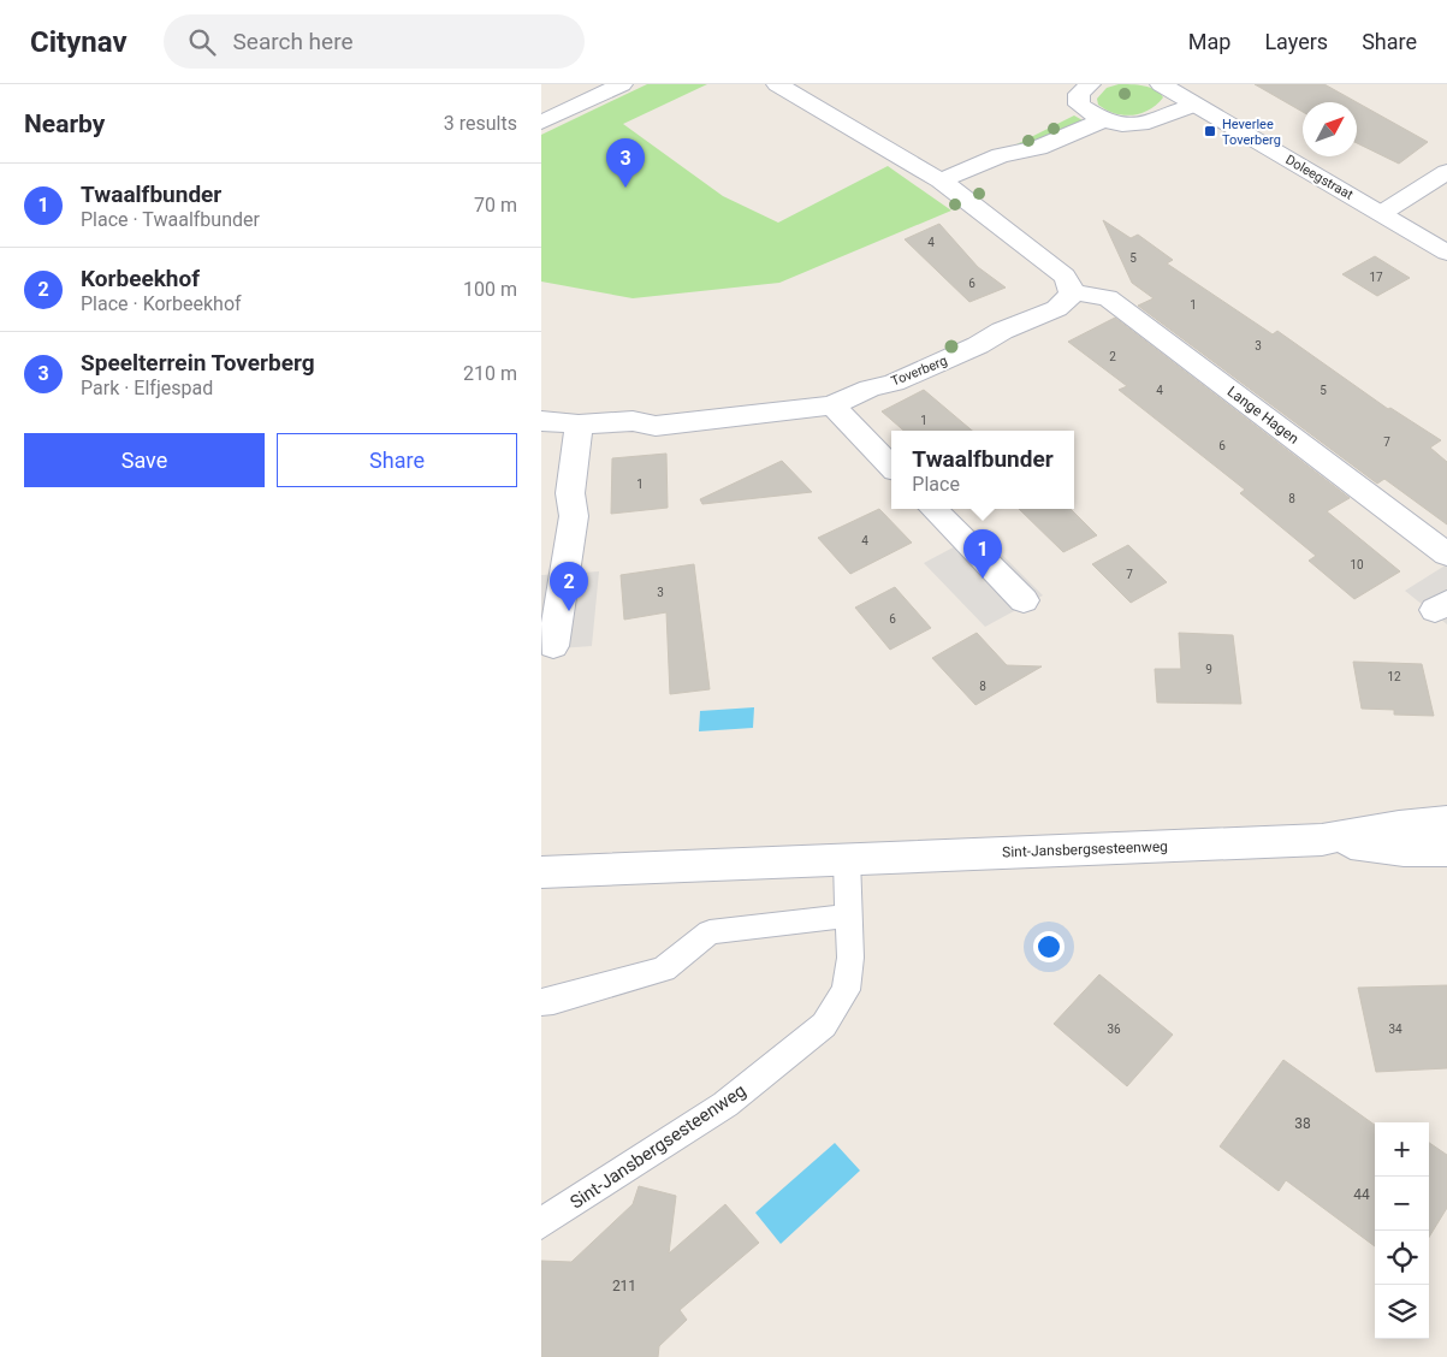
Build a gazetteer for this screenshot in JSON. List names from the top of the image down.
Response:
{
  "streets": {
    "street": [
      "Doleegstraat",
      "Toverberg",
      "Lange Hagen",
      "Sint-Jansbergsesteenweg"
    ]
  },
  "crossings": [
    ["Toverberg", "Lange Hagen"]
  ],
  "places": {
    "transit": ["Heverlee Toverberg"]
  },
  "house_numbers": [
    "4",
    "5",
    "17",
    "6",
    "1",
    "3",
    "2",
    "4",
    "5",
    "1",
    "7",
    "6",
    "1",
    "8",
    "4",
    "10",
    "7",
    "3",
    "6",
    "9",
    "12",
    "8",
    "36",
    "34",
    "38",
    "44",
    "211"
  ],
  "north": "top right",
  "page": {
    "header": "Citynav",
    "search": "Search here",
    "nav": ["Map", "Layers", "Share"],
    "heading": ["Nearby", "3 results"],
    "pins": ["3", "1", "2"],
    "list": [
      {
        "mark": "1",
        "name": "Twaalfbunder",
        "note": "Place · Twaalfbunder",
        "value": "70 m"
      },
      {
        "mark": "2",
        "name": "Korbeekhof",
        "note": "Place · Korbeekhof",
        "value": "100 m"
      },
      {
        "mark": "3",
        "name": "Speelterrein Toverberg",
        "note": "Park · Elfjespad",
        "value": "210 m"
      }
    ],
    "buttons": ["Save", "Share"],
    "popup": ["Twaalfbunder", "Place"],
    "map_buttons": ["+", "−"]
  }
}
